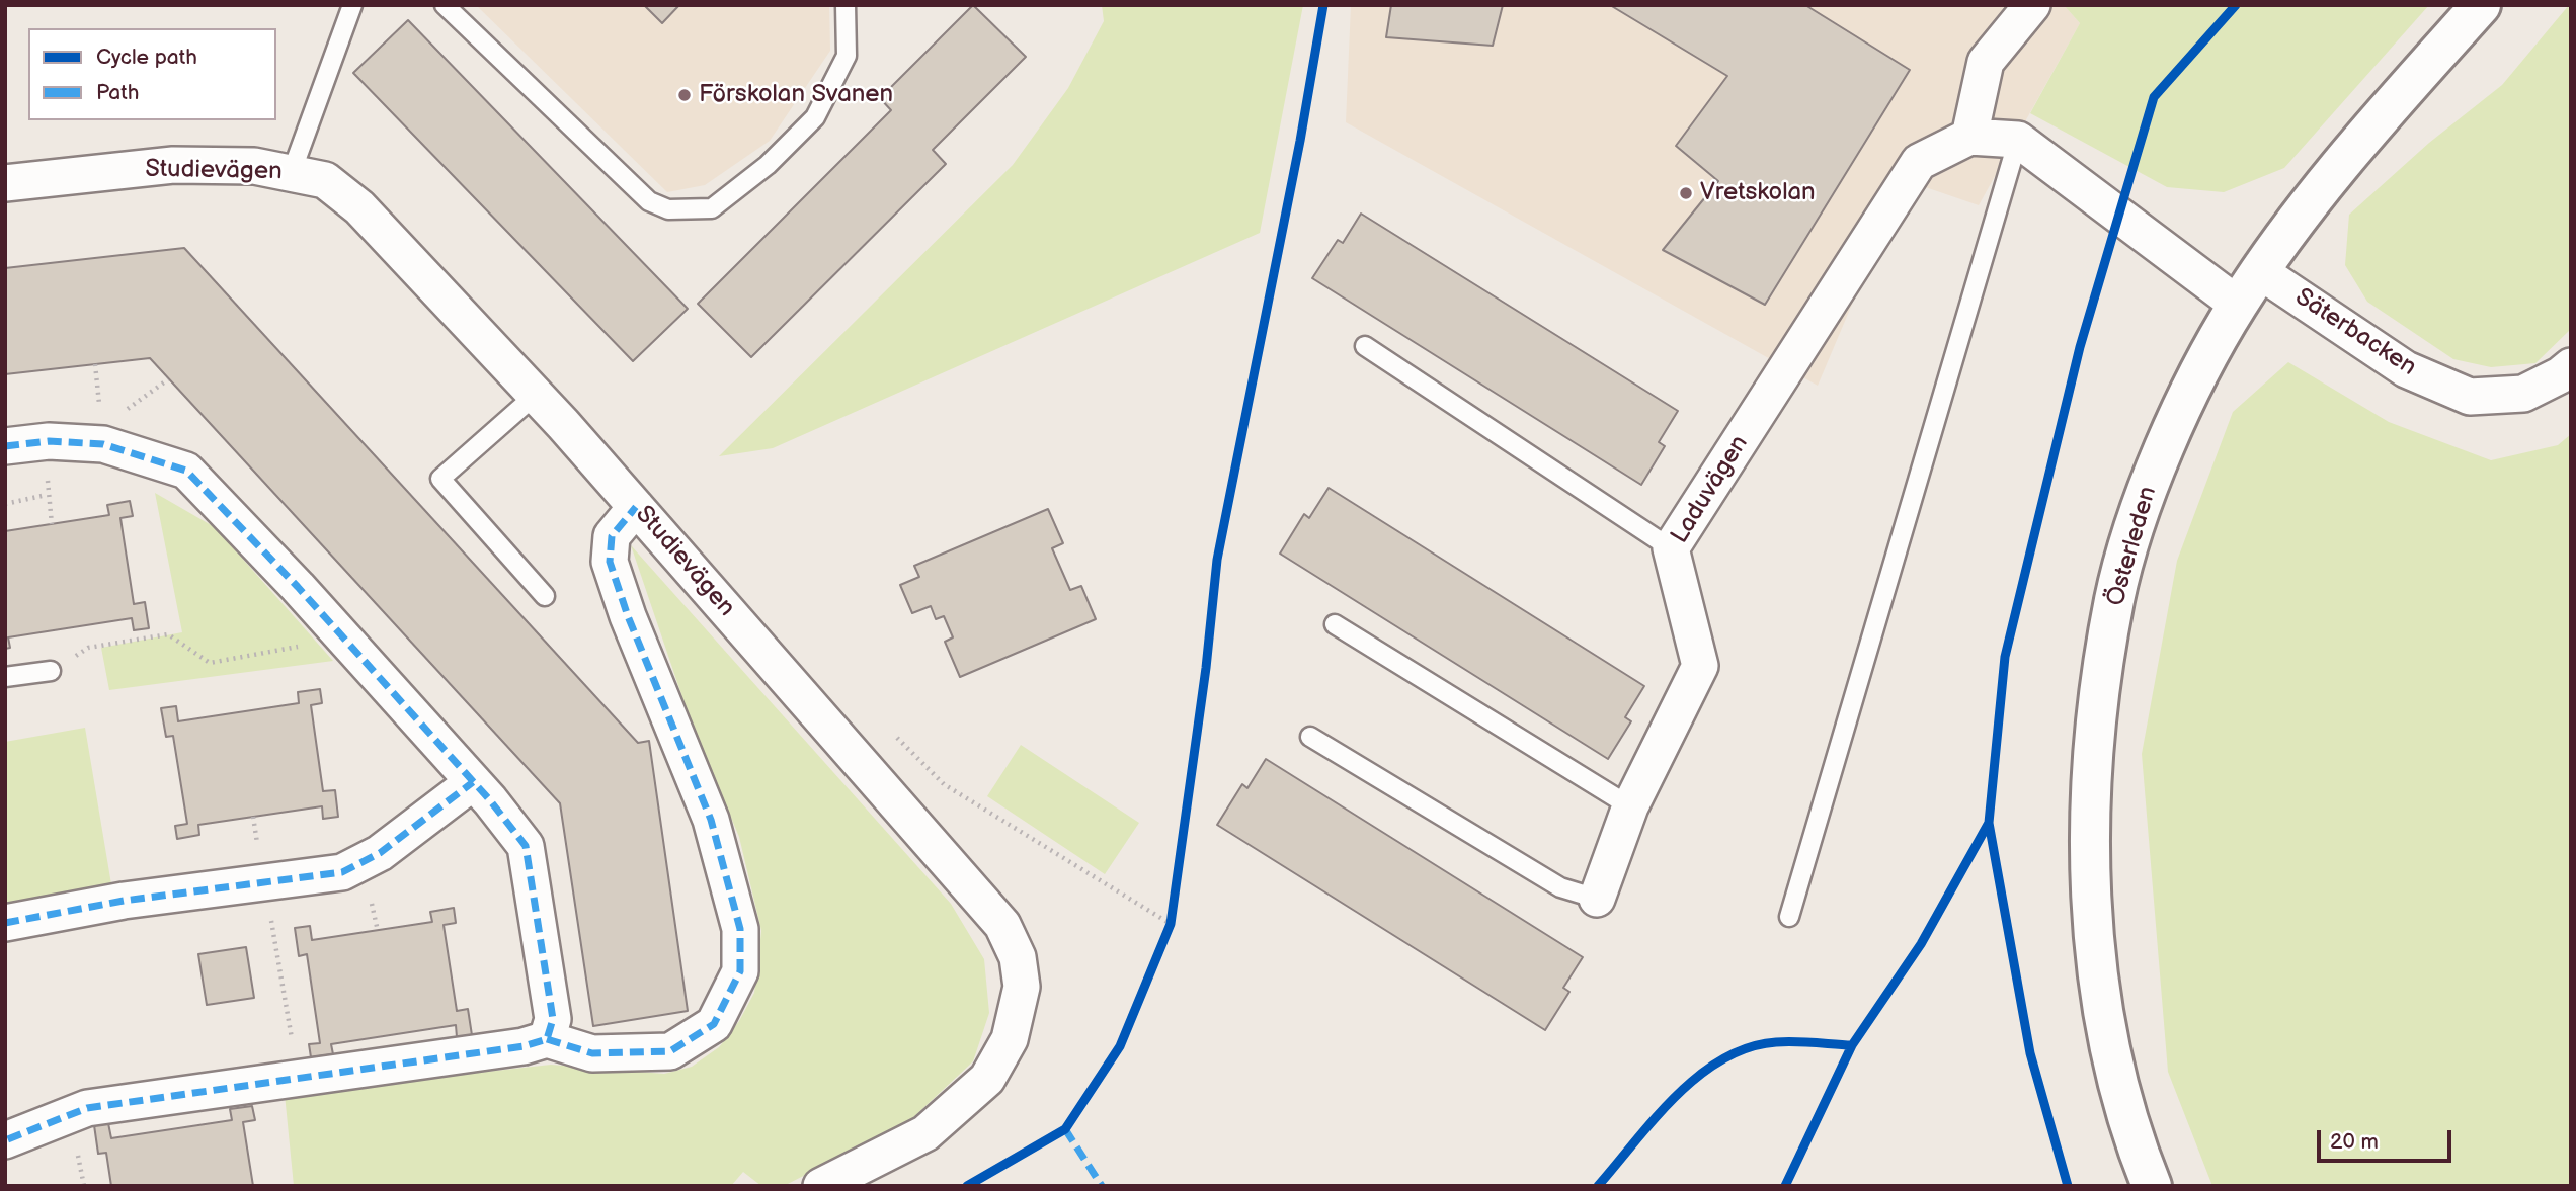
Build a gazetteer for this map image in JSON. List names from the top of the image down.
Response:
{
  "streets": {
    "street": [
      "Studievägen",
      "Säterbacken",
      "Laduvägen",
      "Österleden"
    ]
  },
  "crossings": [
    ["Säterbacken", "Österleden"]
  ],
  "places": ["Förskolan Svanen", "Vretskolan"],
  "legend": ["Cycle path", "Path"],
  "scale_bar": "20 m"
}
